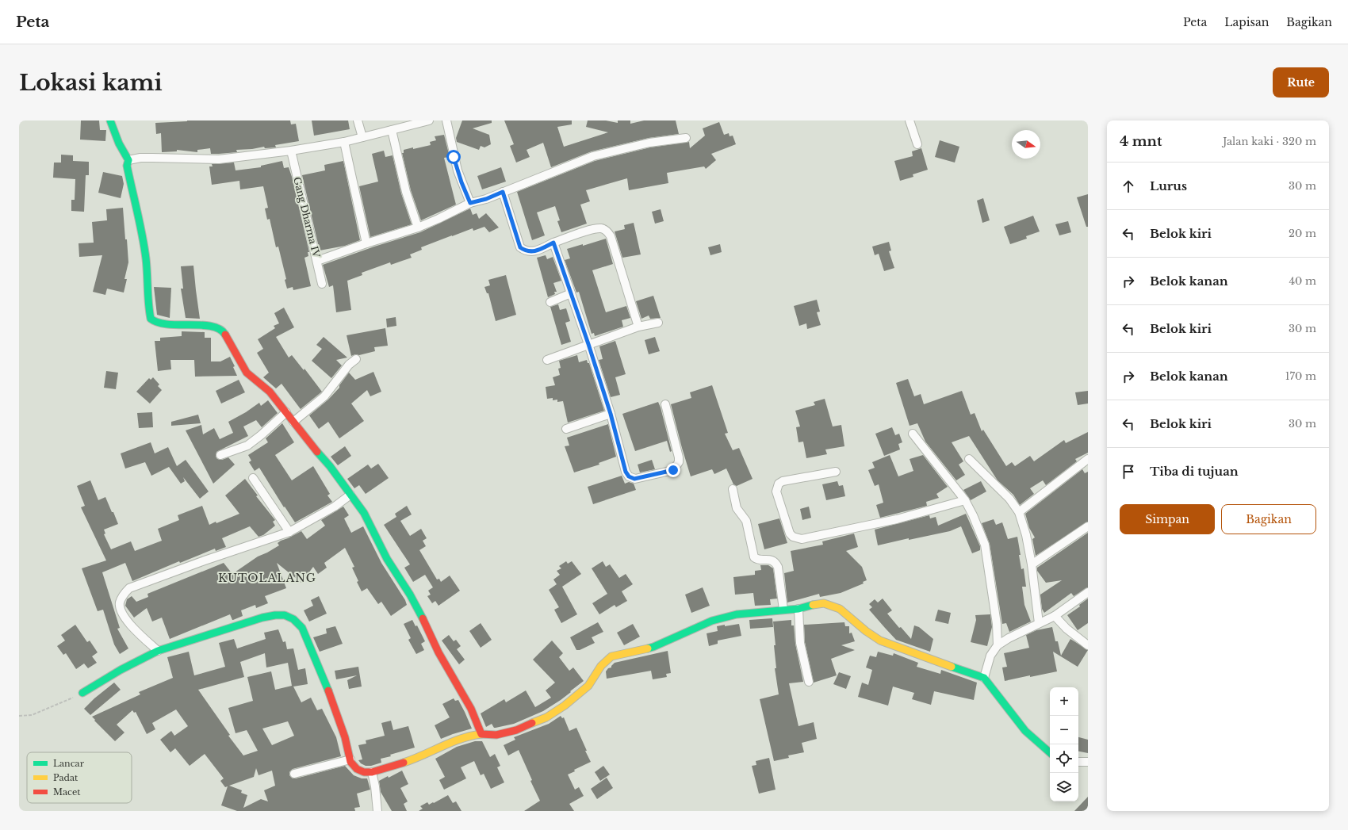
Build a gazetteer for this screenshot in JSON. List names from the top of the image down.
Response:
{
  "streets": {
    "street": ["Gang Dharma IV"]
  },
  "districts": ["KUTOLALANG"],
  "legend": ["Lancar", "Padat", "Macet"],
  "north": "right",
  "page": {
    "header": "Peta",
    "nav": ["Peta", "Lapisan", "Bagikan"],
    "buttons": [
      "Rute",
      ["Simpan", "Bagikan"]
    ],
    "title": "Lokasi kami",
    "heading": ["4 mnt", "Jalan kaki · 320 m"],
    "list": [
      ["Lurus", "30 m"],
      ["Belok kiri", "20 m"],
      ["Belok kanan", "40 m"],
      ["Belok kiri", "30 m"],
      ["Belok kanan", "170 m"],
      ["Belok kiri", "30 m"],
      "Tiba di tujuan"
    ],
    "map_buttons": ["+", "−"]
  }
}
